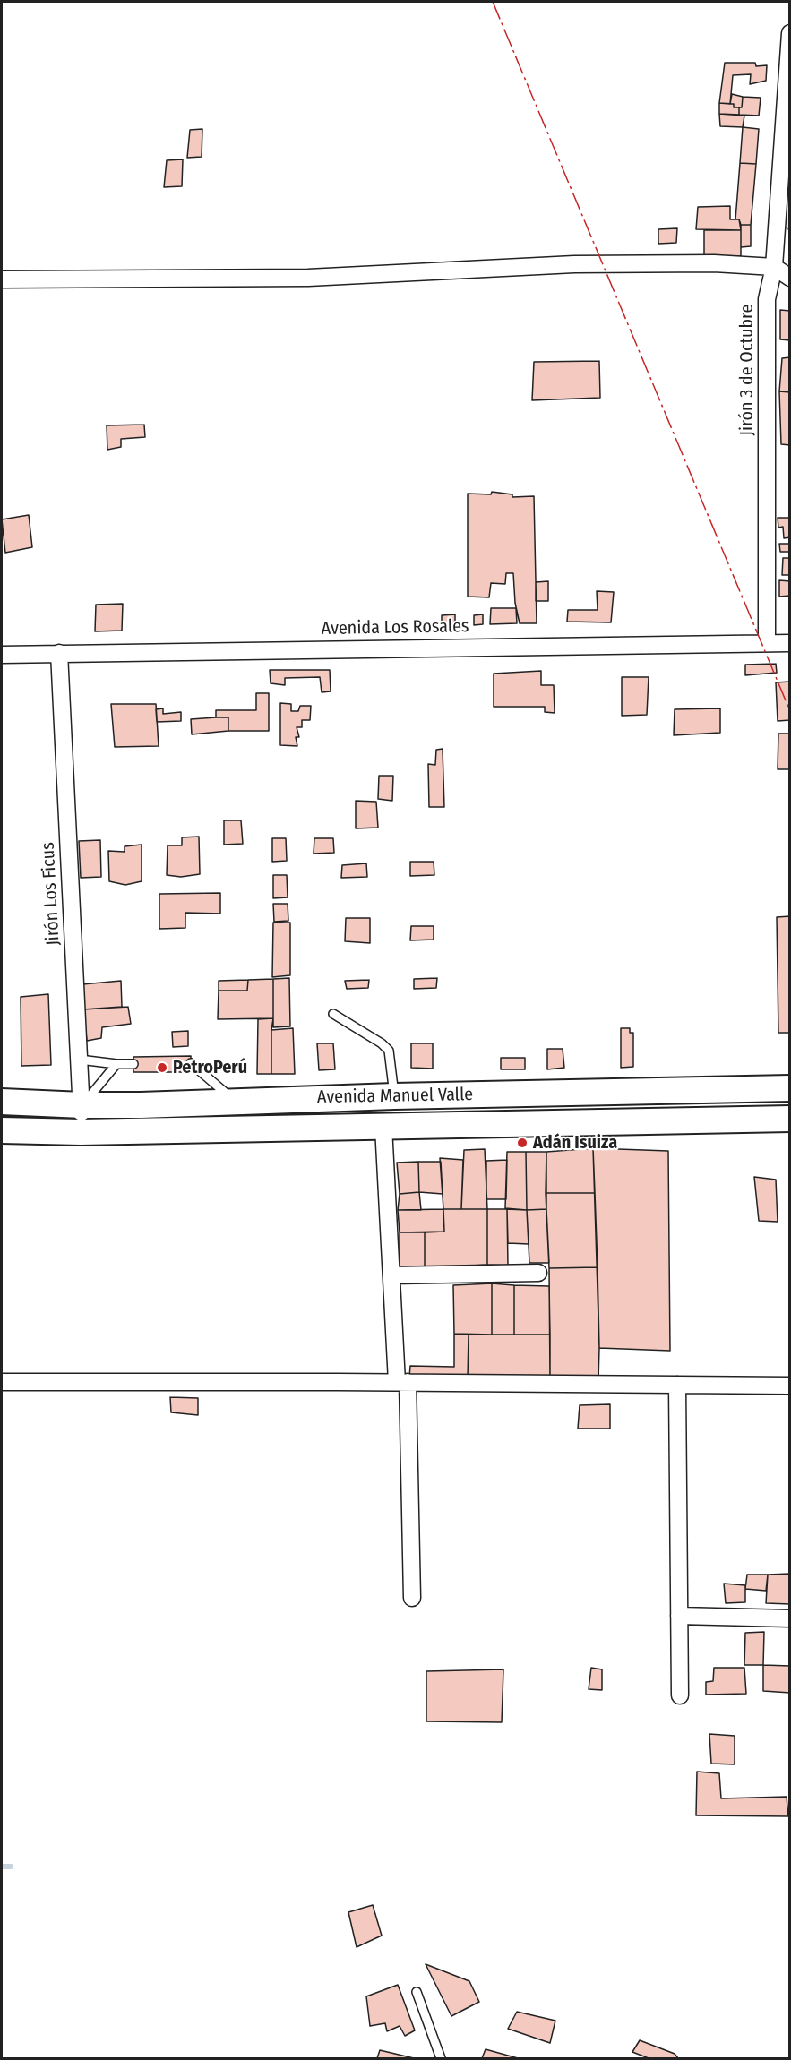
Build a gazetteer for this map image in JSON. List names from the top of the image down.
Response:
{
  "streets": {
    "main road": ["Avenida Manuel Valle"],
    "street": ["Jirón 3 de Octubre", "Avenida Los Rosales", "Jirón Los Ficus"]
  },
  "crossings": [
    ["Jirón 3 de Octubre", "Avenida Los Rosales"],
    ["Avenida Los Rosales", "Jirón Los Ficus"],
    ["Jirón Los Ficus", "Avenida Manuel Valle"]
  ],
  "places": ["PetroPerú", "Adán Isuiza"]
}
